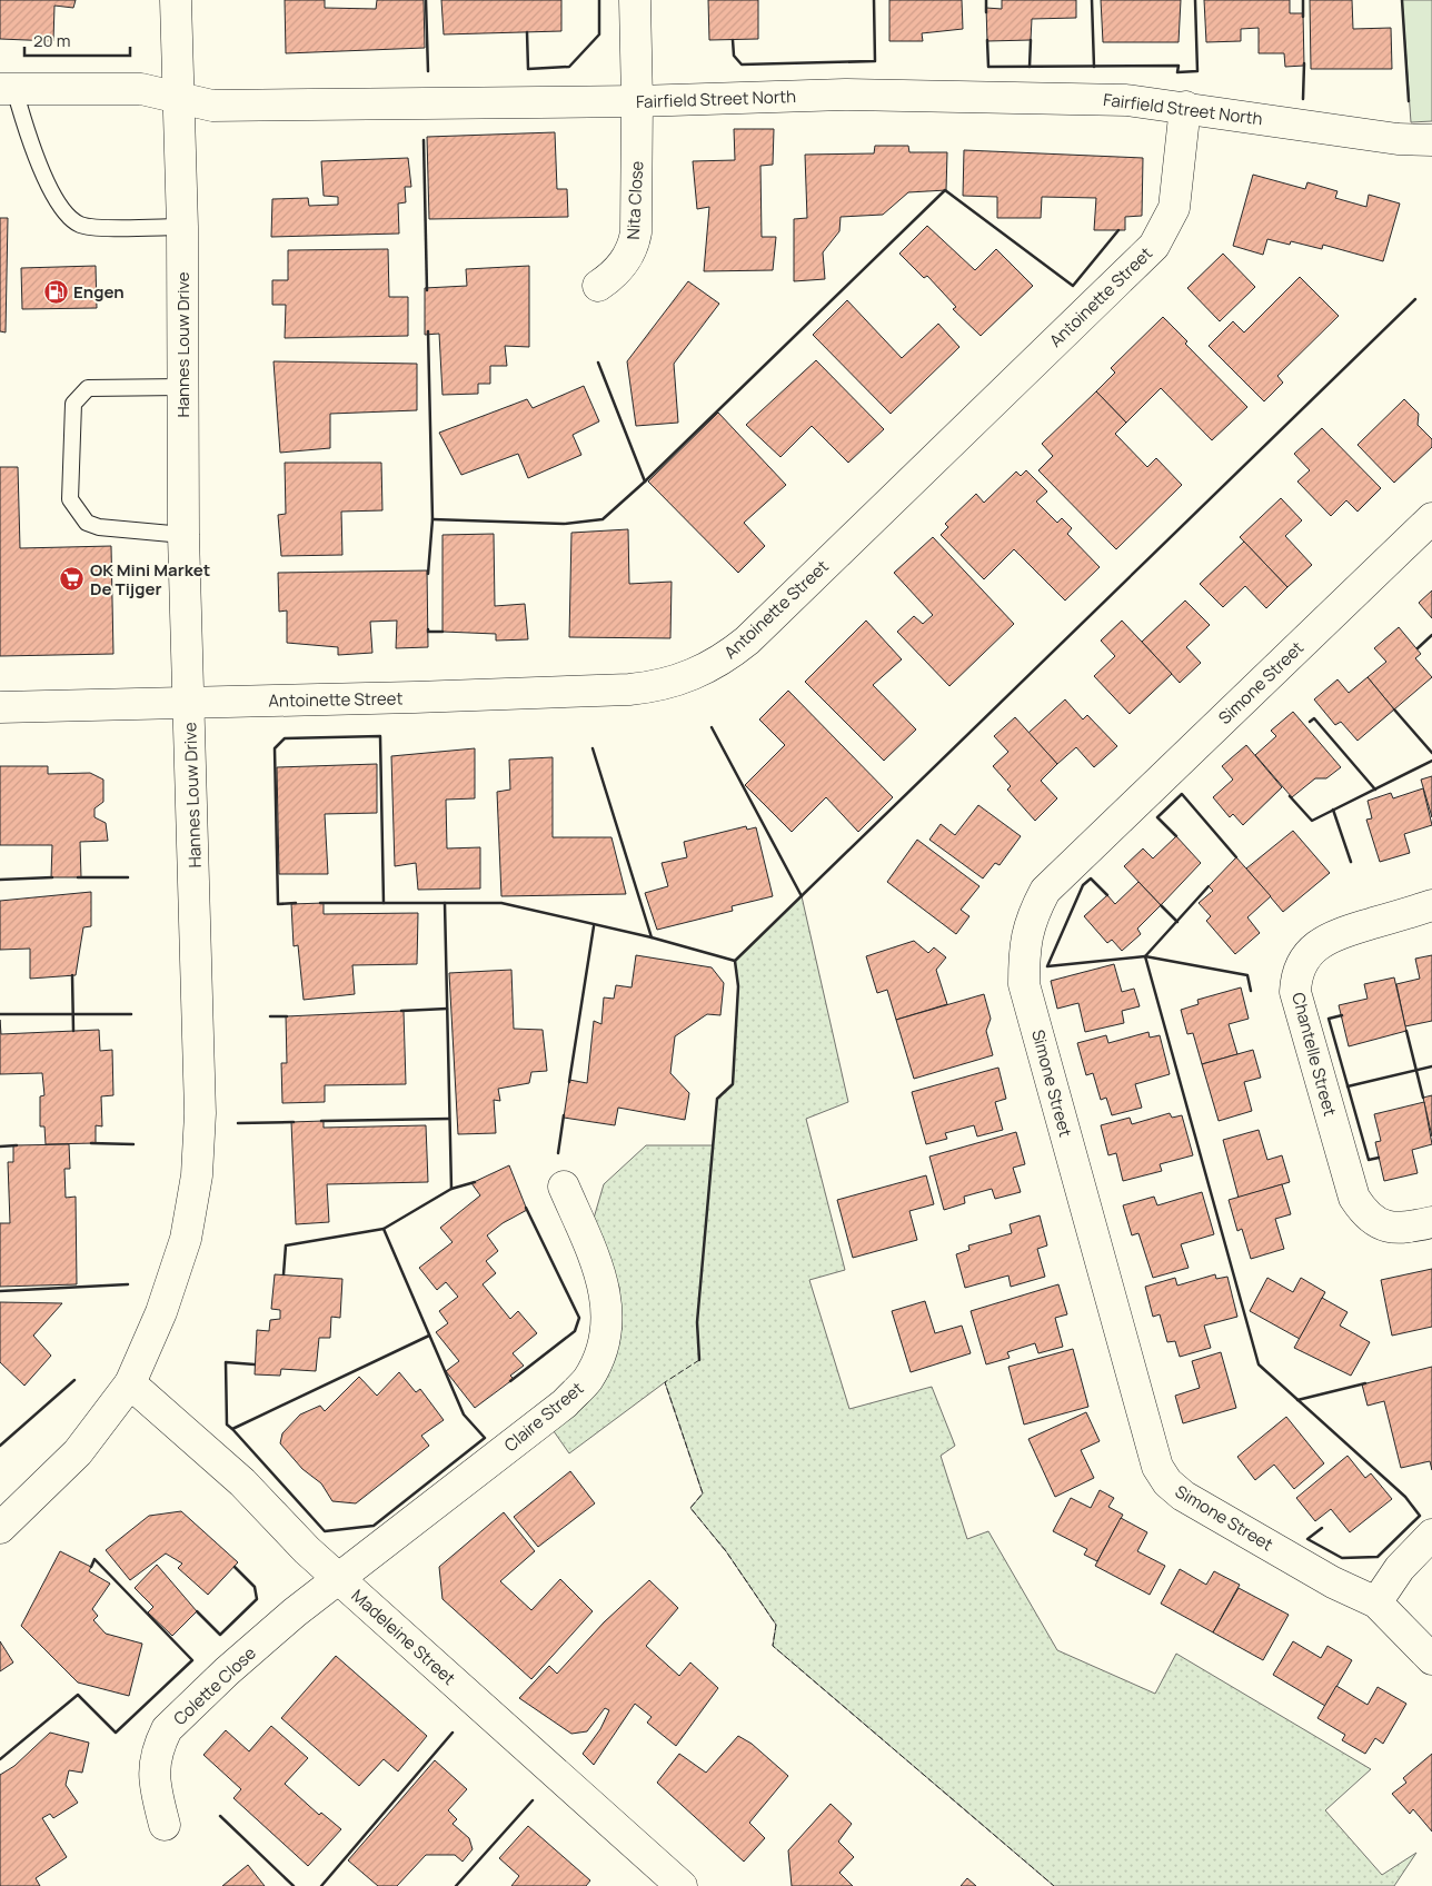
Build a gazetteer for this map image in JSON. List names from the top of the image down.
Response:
{
  "streets": {
    "street": [
      "Fairfield Street North",
      "Nita Close",
      "Antoinette Street",
      "Hannes Louw Drive",
      "Simone Street",
      "Chantelle Street",
      "Claire Street",
      "Madeleine Street",
      "Colette Close"
    ]
  },
  "crossings": [
    ["Fairfield Street North", "Nita Close"],
    ["Fairfield Street North", "Antoinette Street"],
    ["Fairfield Street North", "Hannes Louw Drive"],
    ["Antoinette Street", "Hannes Louw Drive"],
    ["Hannes Louw Drive", "Madeleine Street"],
    ["Claire Street", "Madeleine Street"],
    ["Claire Street", "Colette Close"],
    ["Madeleine Street", "Colette Close"]
  ],
  "places": {
    "fuel station": ["Engen"],
    "supermarket": ["OK Mini Market De Tijger"]
  },
  "scale_bar": "20 m"
}
